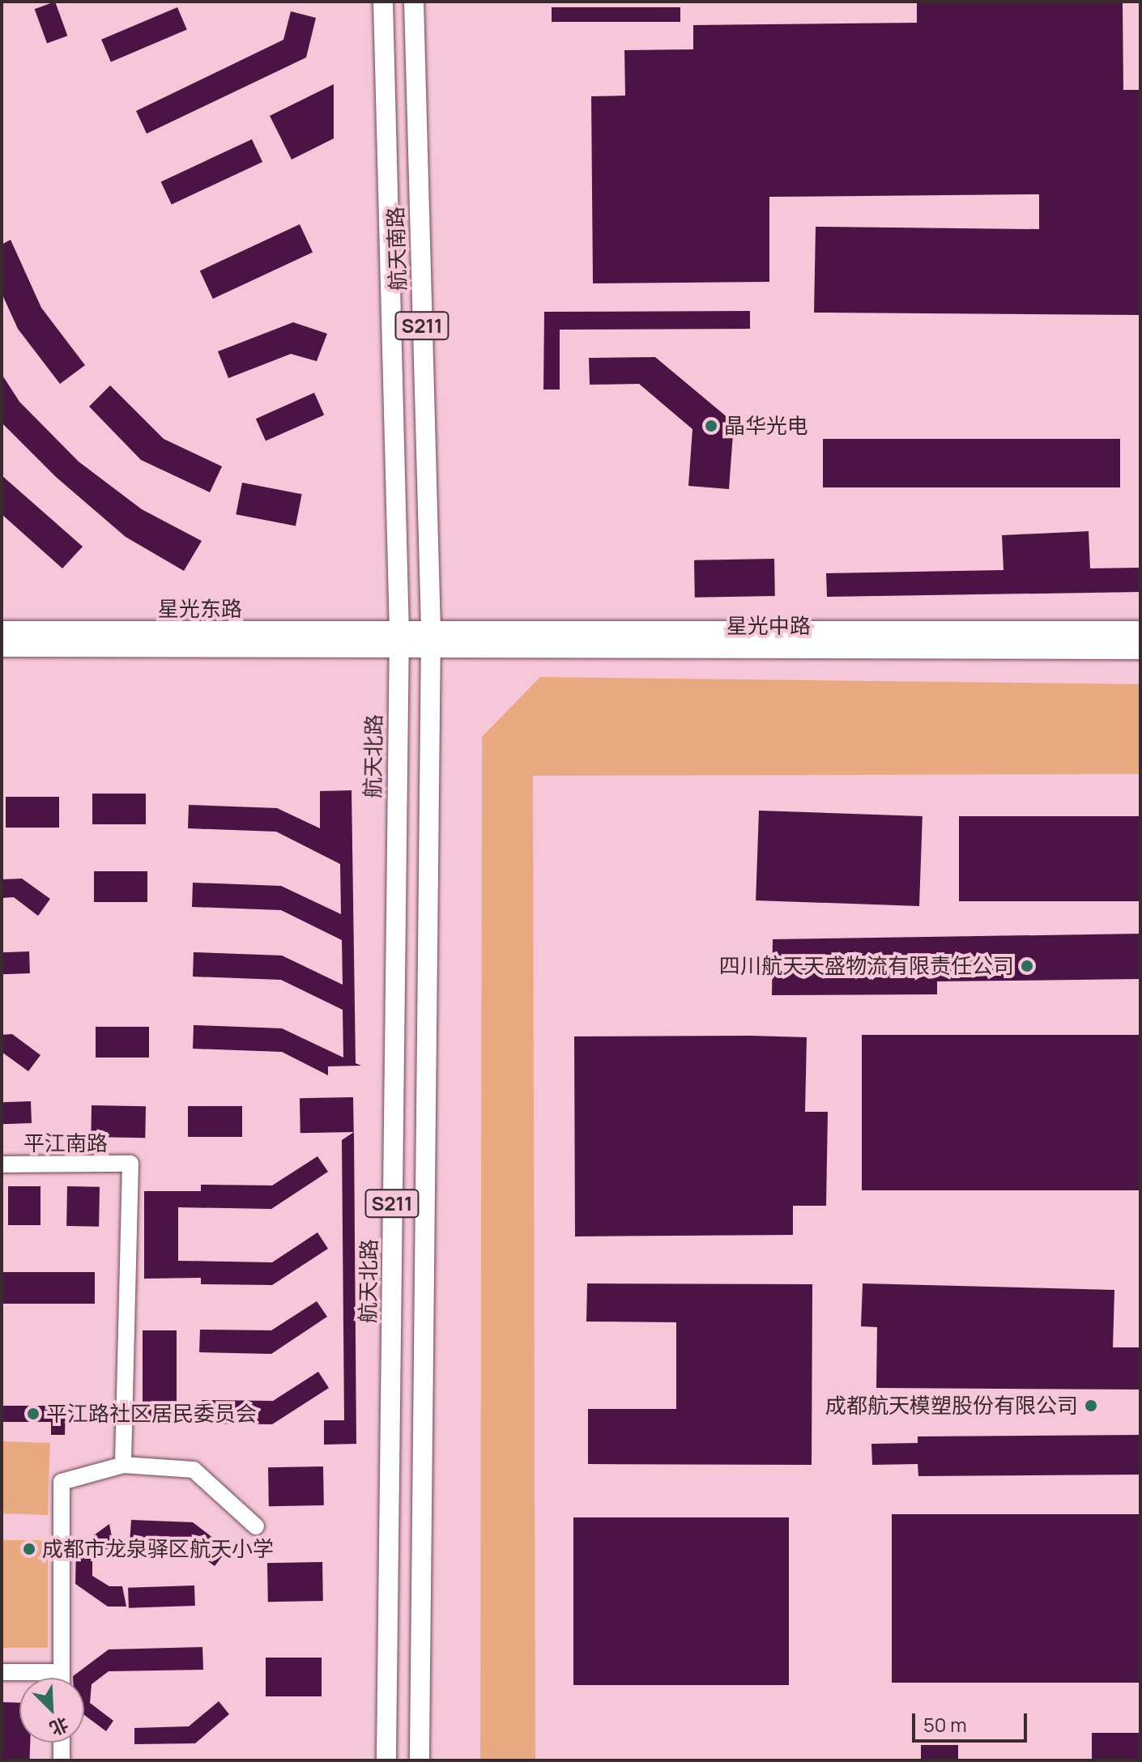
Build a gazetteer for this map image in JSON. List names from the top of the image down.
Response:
{
  "streets": {
    "main road": [
      "航天南路",
      "S211",
      "星光东路",
      "星光中路",
      "航天北路"
    ],
    "street": ["平江南路"]
  },
  "crossings": [
    ["航天南路", "S211"],
    ["航天南路", "星光东路"],
    ["航天南路", "星光中路"],
    ["航天南路", "航天北路"],
    ["S211", "星光中路"],
    ["星光东路", "星光中路"],
    ["星光东路", "航天北路"],
    ["星光中路", "航天北路"]
  ],
  "places": [
    "晶华光电",
    "四川航天天盛物流有限责任公司",
    "成都航天模塑股份有限公司",
    "平江路社区居民委员会",
    "成都市龙泉驿区航天小学"
  ],
  "scale_bar": "50 m",
  "north": "bottom right"
}
